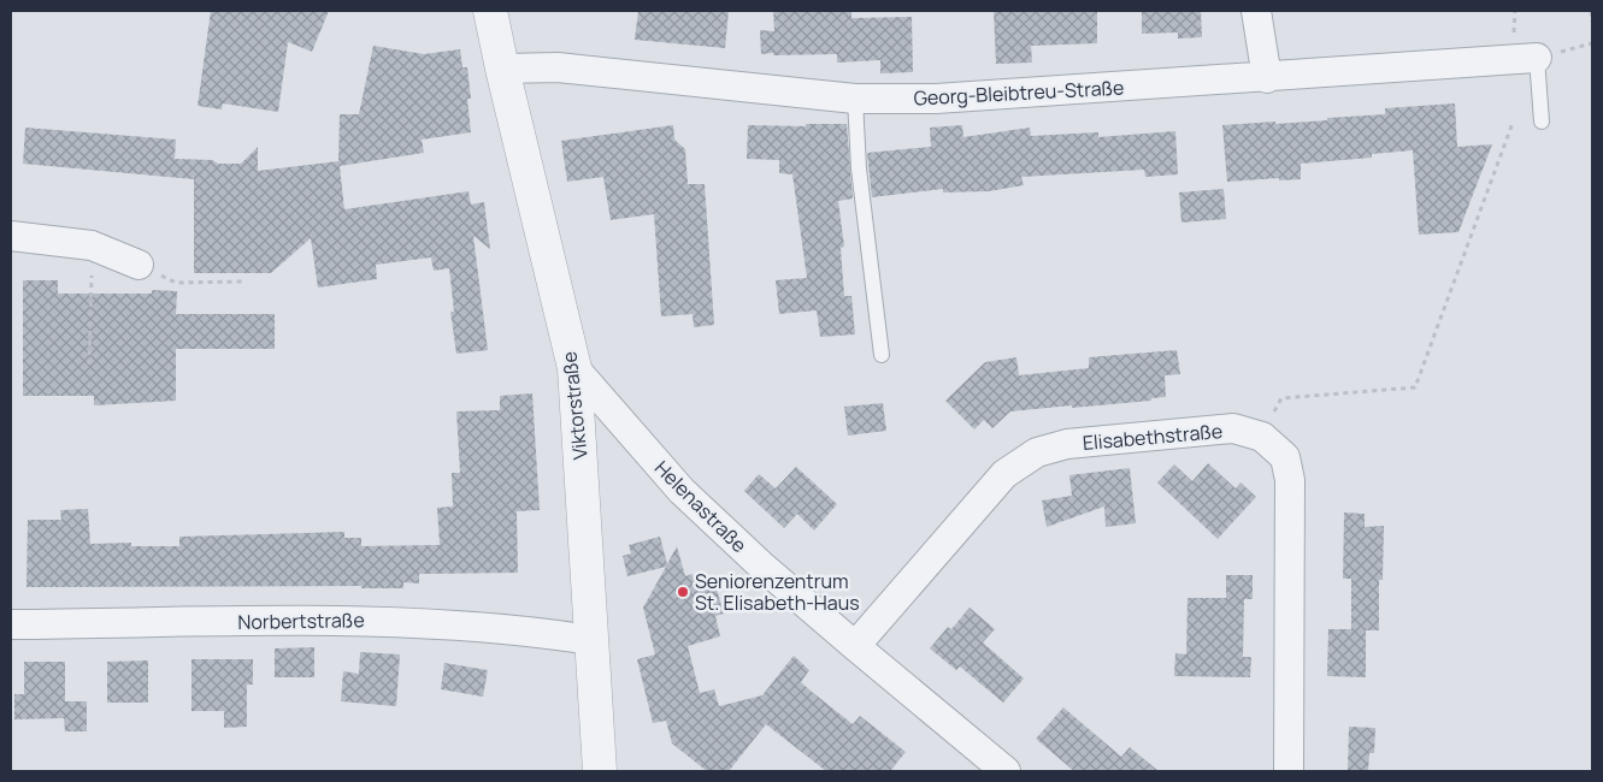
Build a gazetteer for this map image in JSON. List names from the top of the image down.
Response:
{
  "streets": {
    "street": [
      "Georg-Bleibtreu-Straße",
      "Viktorstraße",
      "Elisabethstraße",
      "Helenastraße",
      "Norbertstraße"
    ]
  },
  "crossings": [
    ["Georg-Bleibtreu-Straße", "Viktorstraße"],
    ["Viktorstraße", "Helenastraße"],
    ["Viktorstraße", "Norbertstraße"],
    ["Elisabethstraße", "Helenastraße"]
  ],
  "places": ["Seniorenzentrum St. Elisabeth-Haus"]
}
